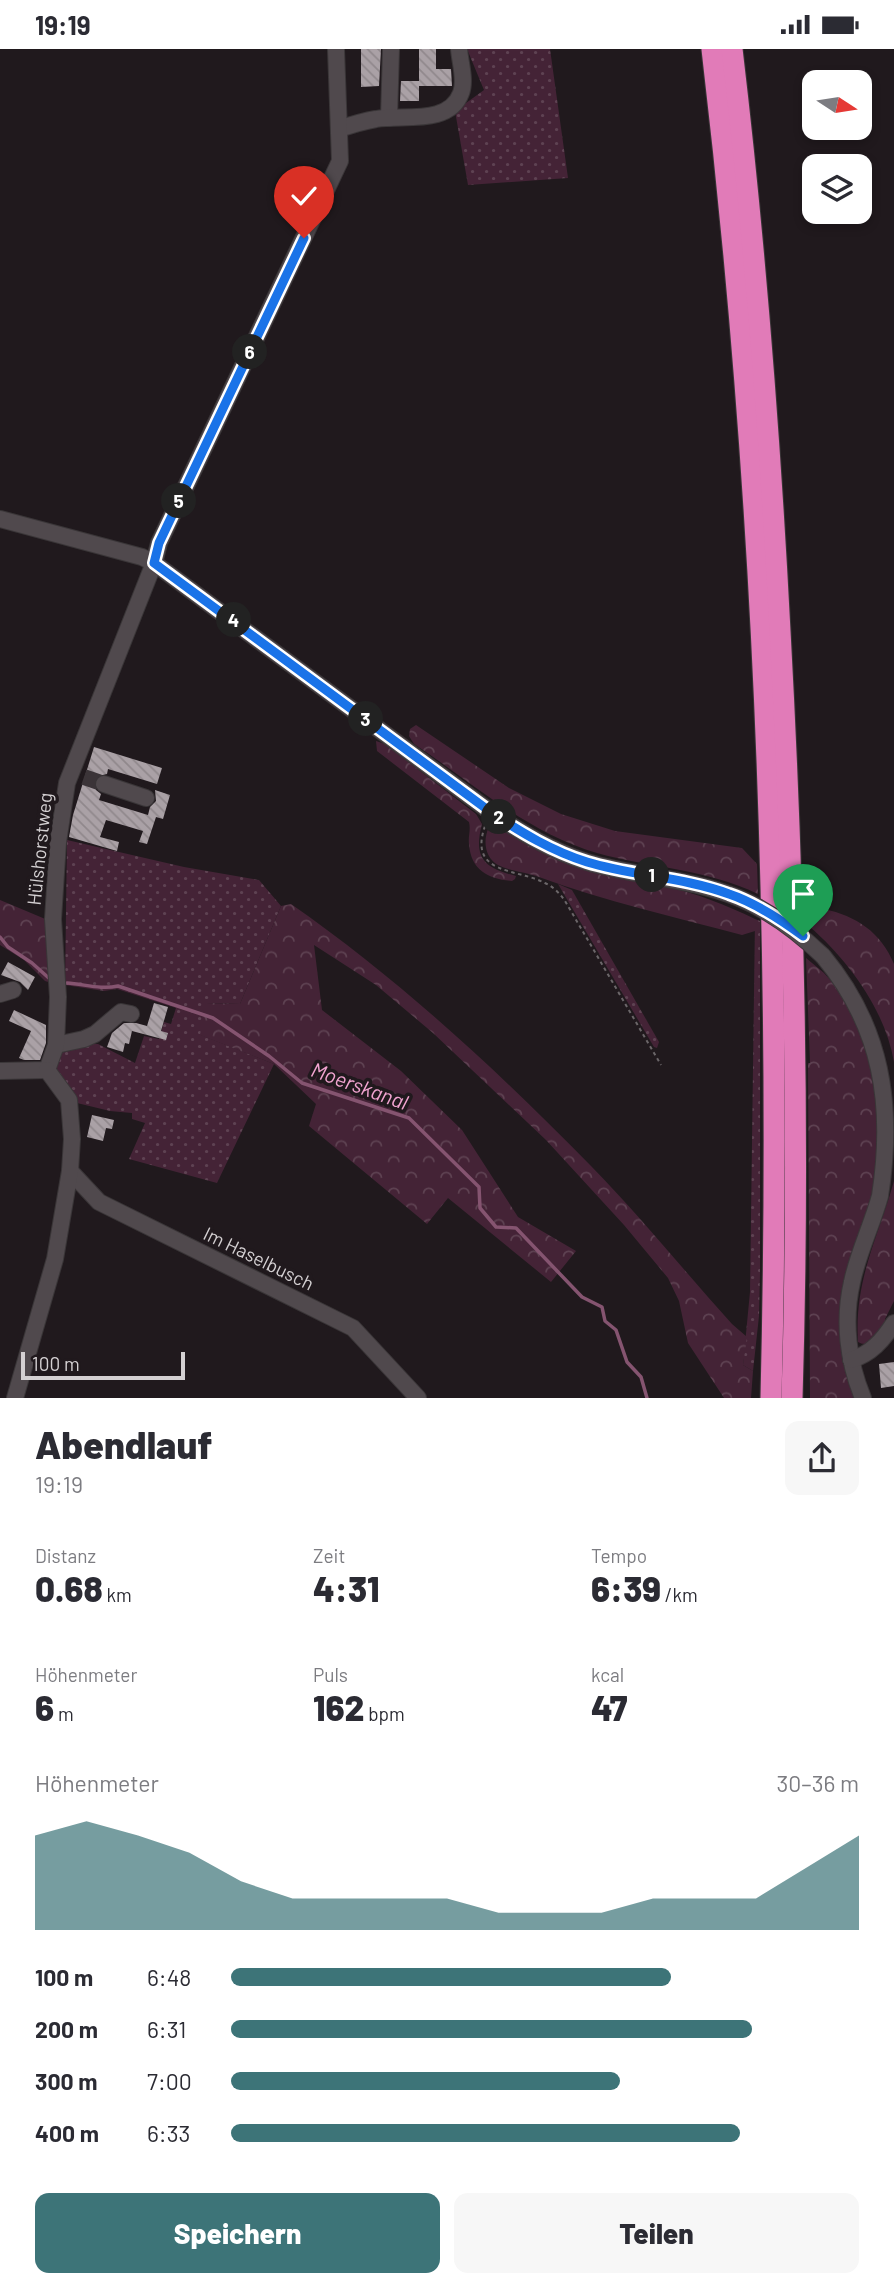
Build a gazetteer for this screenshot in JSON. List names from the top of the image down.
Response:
{
  "streets": {
    "street": ["Hülshorstweg", "Im Haselbusch"]
  },
  "water": ["Moerskanal"],
  "scale_bar": "100 m",
  "north": "right",
  "page": {
    "status": "19:19",
    "pins": [
      "6",
      "5",
      "4",
      "3",
      "2",
      "1"
    ],
    "scale": "100 m",
    "heading": ["Abendlauf", "19:19"],
    "stats": [
      ["Distanz", "0.68 km"],
      ["Zeit", "4:31"],
      ["Tempo", "6:39 /km"],
      ["Höhenmeter", "6 m"],
      ["Puls", "162 bpm"],
      ["kcal", "47"]
    ],
    "chart": ["Höhenmeter", "30–36 m"],
    "list": [
      {
        "name": "100 m",
        "note": "6:48"
      },
      {
        "name": "200 m",
        "note": "6:31"
      },
      {
        "name": "300 m",
        "note": "7:00"
      },
      {
        "name": "400 m",
        "note": "6:33"
      }
    ],
    "buttons": ["Speichern", "Teilen"]
  }
}
